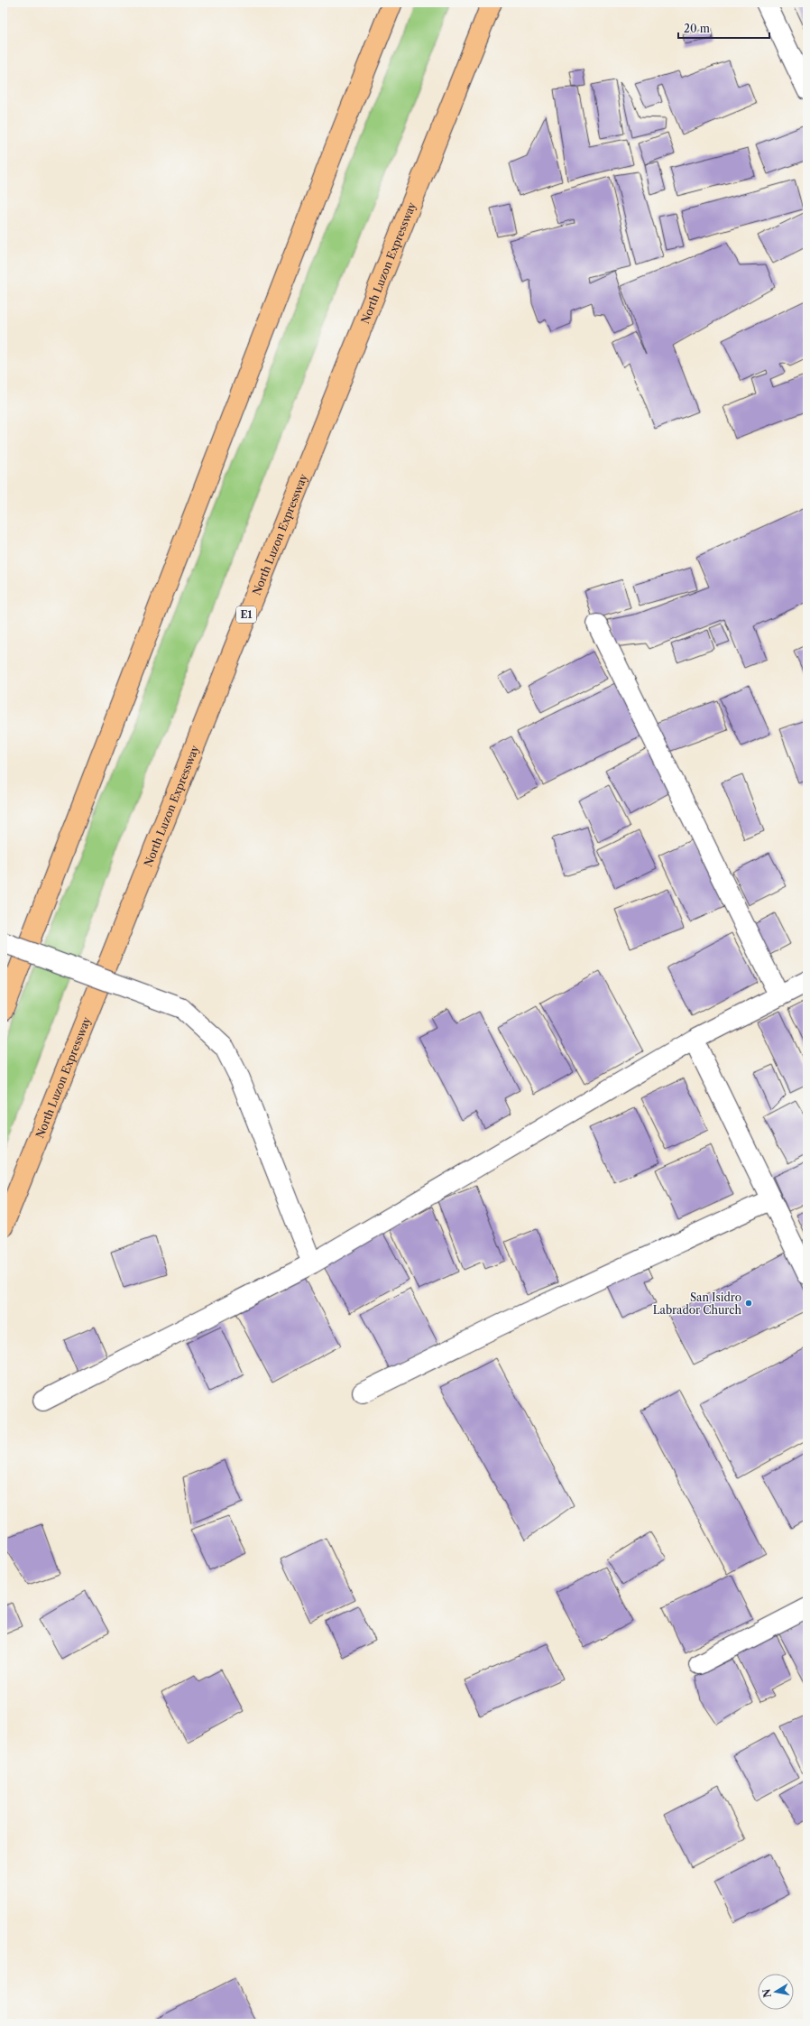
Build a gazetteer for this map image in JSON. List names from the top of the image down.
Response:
{
  "streets": {
    "highway": ["North Luzon Expressway", "E1"]
  },
  "places": ["San Isidro Labrador Church"],
  "scale_bar": "20 m",
  "north": "left"
}
